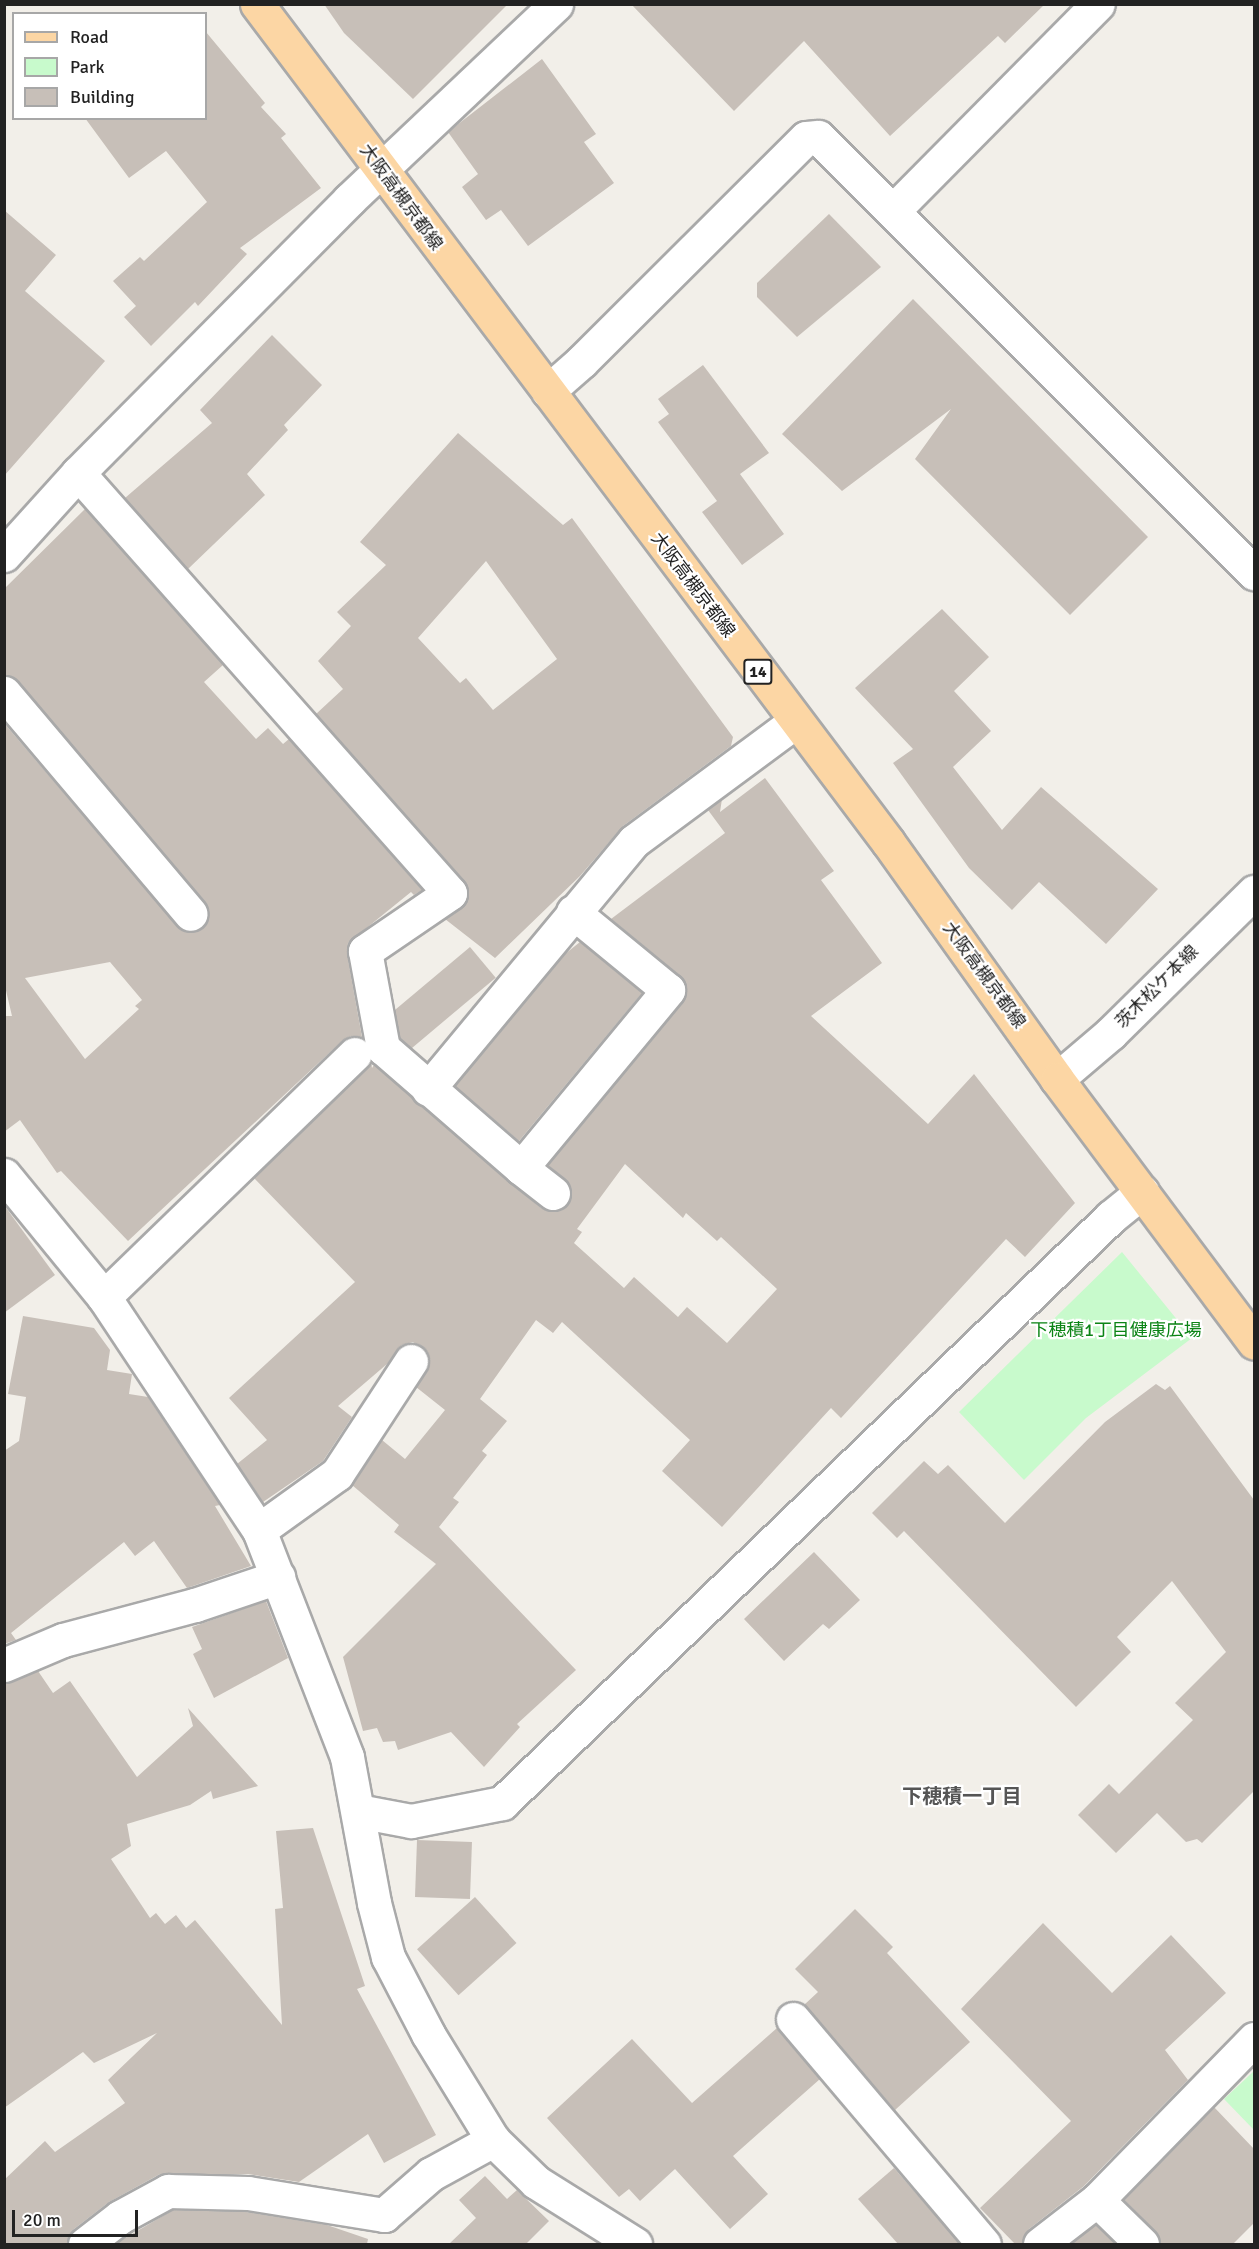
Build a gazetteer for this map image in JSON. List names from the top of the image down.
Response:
{
  "streets": {
    "main road": ["大阪高槻京都線", "14"],
    "street": ["茨木松ケ本線"]
  },
  "crossings": [
    ["大阪高槻京都線", "茨木松ケ本線"]
  ],
  "districts": ["下穂積一丁目"],
  "parks": ["下穂積1丁目健康広場"],
  "legend": ["Road", "Park", "Building"],
  "scale_bar": "20 m"
}
